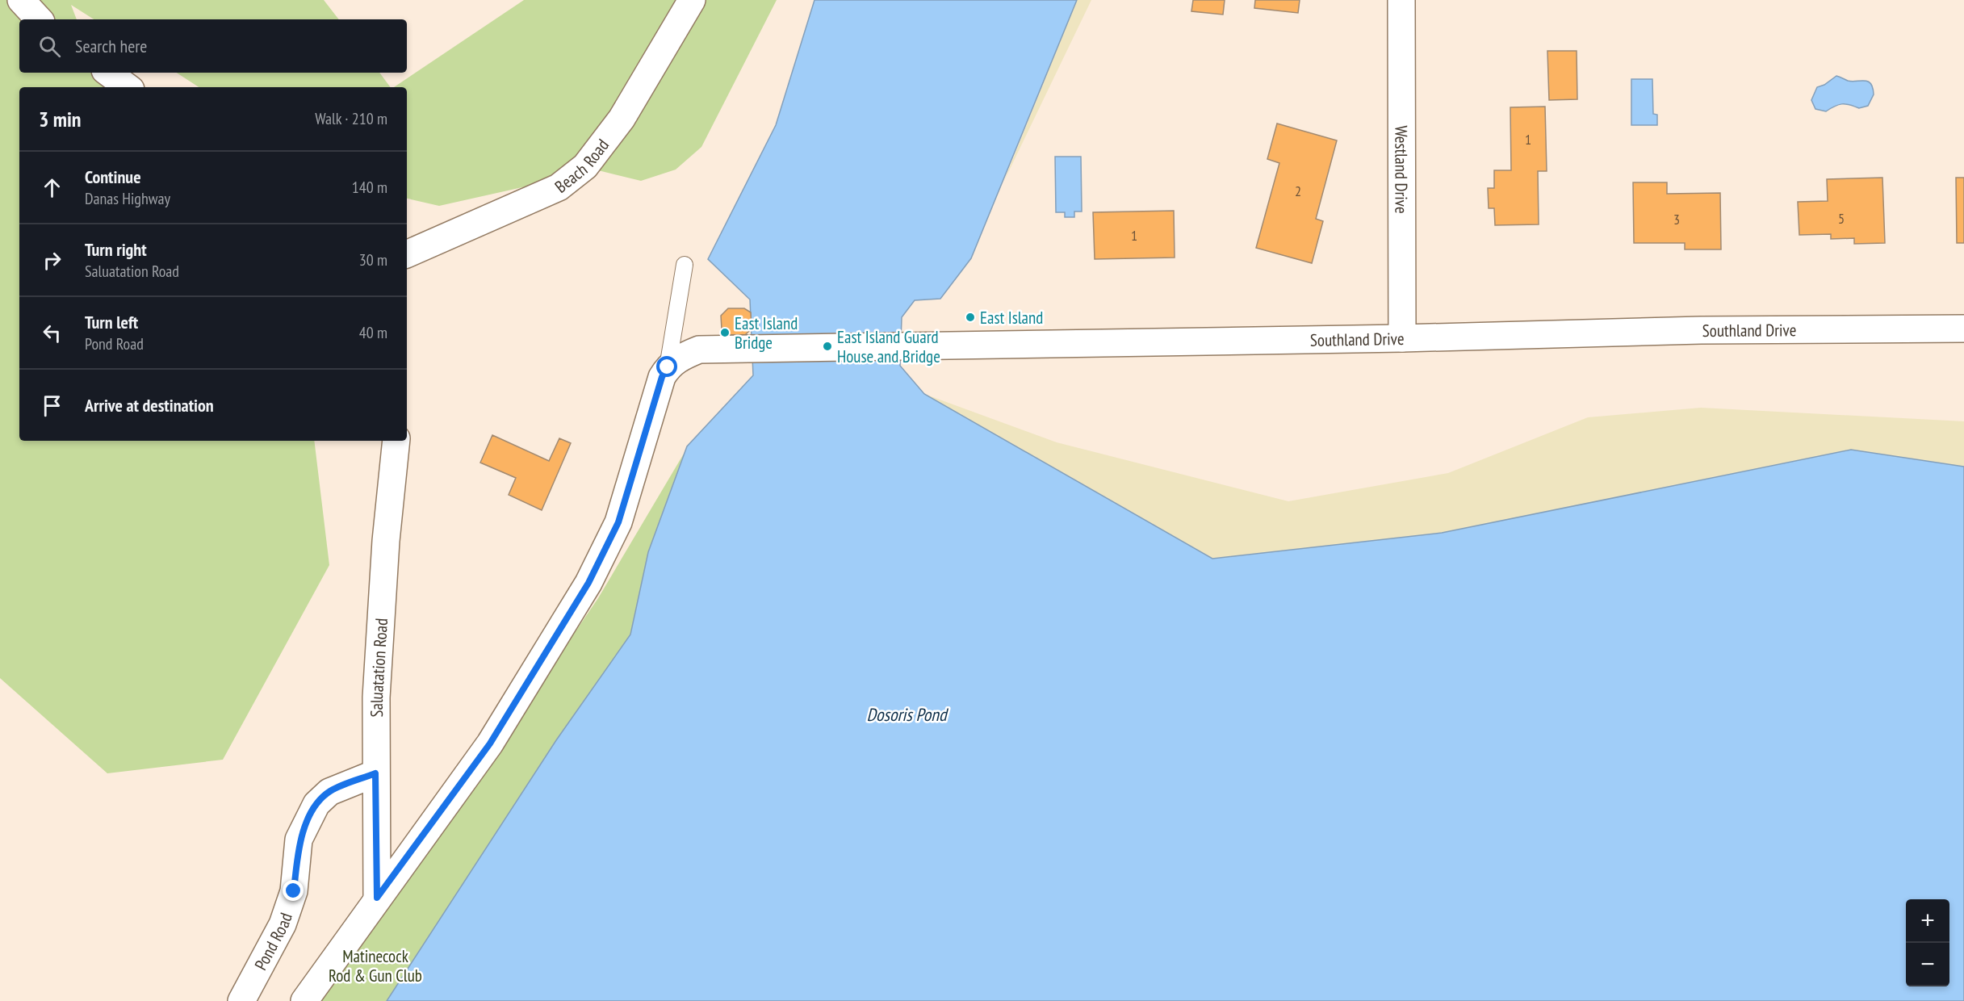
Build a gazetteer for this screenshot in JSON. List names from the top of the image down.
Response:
{
  "streets": {
    "street": [
      "Beach Road",
      "Westland Drive",
      "Southland Drive",
      "Saluatation Road",
      "Pond Road"
    ]
  },
  "crossings": [
    ["Westland Drive", "Southland Drive"],
    ["Saluatation Road", "Pond Road"]
  ],
  "water": ["Dosoris Pond"],
  "parks": ["Matinecock Rod & Gun Club"],
  "places": ["East Island", "East Island Bridge", "East Island Guard House and Bridge"],
  "house_numbers": [
    "1",
    "2",
    "5",
    "3",
    "1"
  ],
  "page": {
    "search": "Search here",
    "heading": ["3 min", "Walk · 210 m"],
    "list": [
      ["Continue", "Danas Highway", "140 m"],
      ["Turn right", "Saluatation Road", "30 m"],
      ["Turn left", "Pond Road", "40 m"],
      "Arrive at destination"
    ],
    "map_buttons": ["+", "−"]
  }
}
